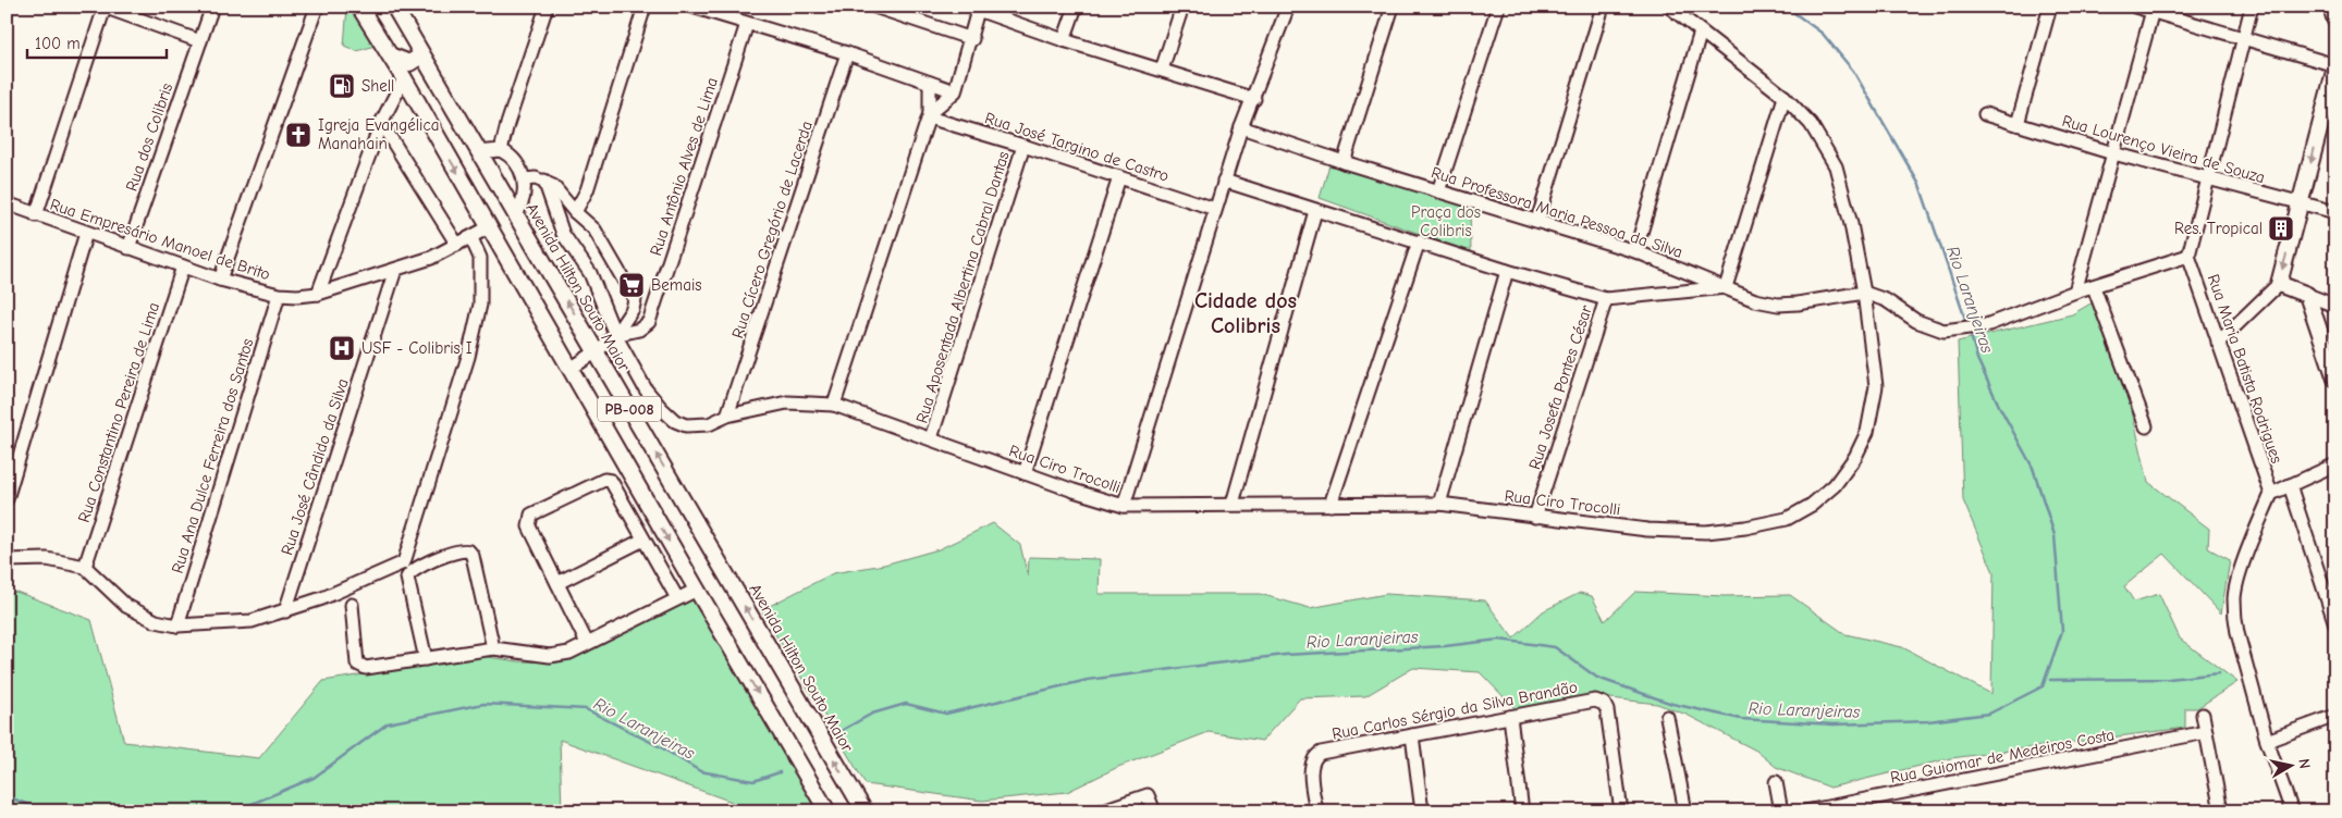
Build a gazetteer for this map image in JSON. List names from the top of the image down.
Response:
{
  "streets": {
    "main road": ["Avenida Hilton Souto Maior", "PB-008"],
    "street": [
      "Rua dos Colibris",
      "Rua José Targino de Castro",
      "Rua Lourenço Vieira de Souza",
      "Rua Antônio Alves de Lima",
      "Rua Professora Maria Pessoa da Silva",
      "Rua Cícero Gregório de Lacerda",
      "Rua Empresário Manoel de Brito",
      "Rua Aposentada Albertina Cabral Dantas",
      "Rua Maria Batista Rodrigues",
      "Rua Josefa Pontes César",
      "Rua Constantino Pereira de Lima",
      "Rua Ana Dulce Ferreira dos Santos",
      "Rua José Cândido da Silva",
      "Rua Ciro Trocolli",
      "Rua Carlos Sérgio da Silva Brandão",
      "Rua Guiomar de Medeiros Costa"
    ]
  },
  "crossings": [
    ["Rua dos Colibris", "Rua Empresário Manoel de Brito"],
    ["Rua José Targino de Castro", "Rua Aposentada Albertina Cabral Dantas"],
    ["Rua Antônio Alves de Lima", "Avenida Hilton Souto Maior"],
    ["Rua Antônio Alves de Lima", "PB-008"],
    ["Rua Antônio Alves de Lima", "Rua Ciro Trocolli"],
    ["Rua Professora Maria Pessoa da Silva", "Rua Ciro Trocolli"],
    ["Rua Cícero Gregório de Lacerda", "Rua Ciro Trocolli"],
    ["Rua Empresário Manoel de Brito", "PB-008"],
    ["Rua Empresário Manoel de Brito", "Rua Constantino Pereira de Lima"],
    ["Rua Empresário Manoel de Brito", "Rua Ana Dulce Ferreira dos Santos"],
    ["Rua Empresário Manoel de Brito", "Rua José Cândido da Silva"],
    ["Rua Aposentada Albertina Cabral Dantas", "Rua Ciro Trocolli"],
    ["Rua Josefa Pontes César", "Rua Ciro Trocolli"]
  ],
  "districts": ["Cidade dos Colibris"],
  "water": ["Rio Laranjeiras"],
  "parks": ["Praça dos Colibris"],
  "places": {
    "fuel station": ["Shell"],
    "church": ["Igreja Evangélica Manahain"],
    "building": ["Res. Tropical"],
    "supermarket": ["Bemais"],
    "hospital": ["USF - Colibris I"]
  },
  "scale_bar": "100 m",
  "north": "right"
}
